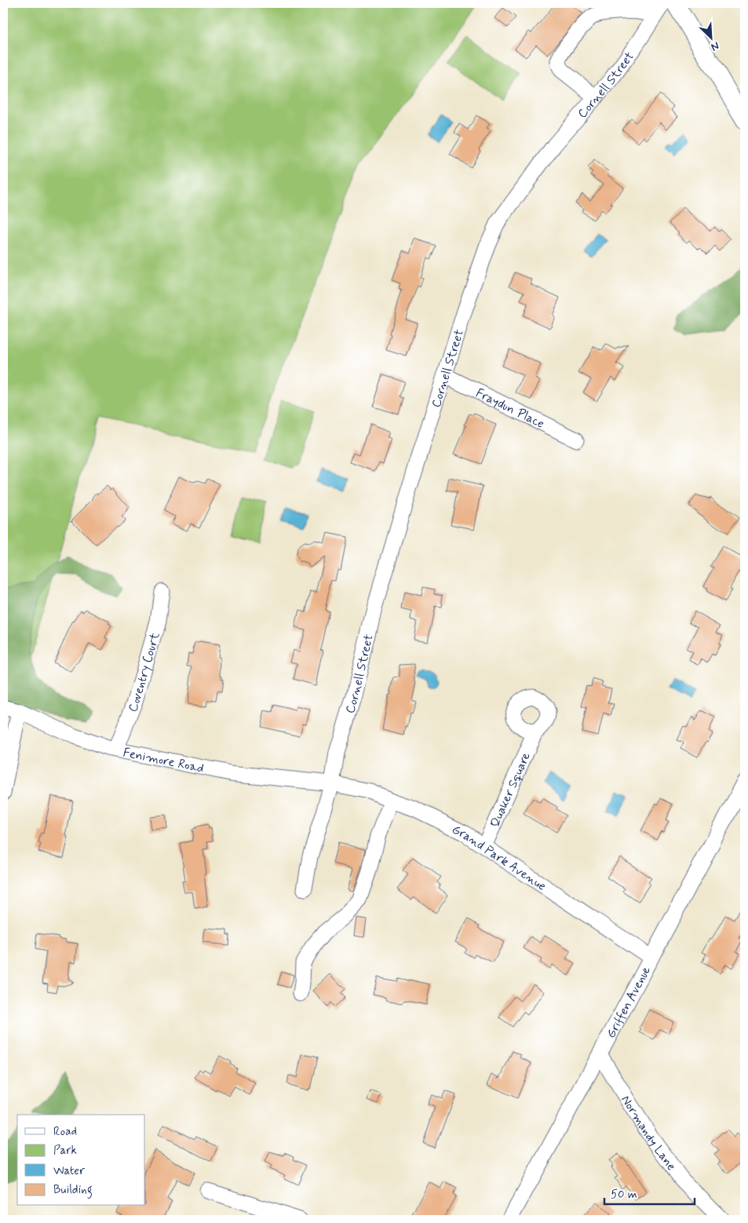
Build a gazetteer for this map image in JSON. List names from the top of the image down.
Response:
{
  "streets": {
    "street": [
      "Cornell Street",
      "Fraydun Place",
      "Coventry Court",
      "Fenimore Road",
      "Quaker Square",
      "Grand Park Avenue",
      "Griffen Avenue",
      "Normandy Lane"
    ]
  },
  "crossings": [
    ["Cornell Street", "Fraydun Place"],
    ["Cornell Street", "Fenimore Road"],
    ["Cornell Street", "Grand Park Avenue"],
    ["Coventry Court", "Fenimore Road"],
    ["Fenimore Road", "Grand Park Avenue"],
    ["Quaker Square", "Grand Park Avenue"],
    ["Grand Park Avenue", "Griffen Avenue"],
    ["Griffen Avenue", "Normandy Lane"]
  ],
  "legend": [
    "Road",
    "Park",
    "Water",
    "Building"
  ],
  "scale_bar": "50 m",
  "north": "bottom right"
}
